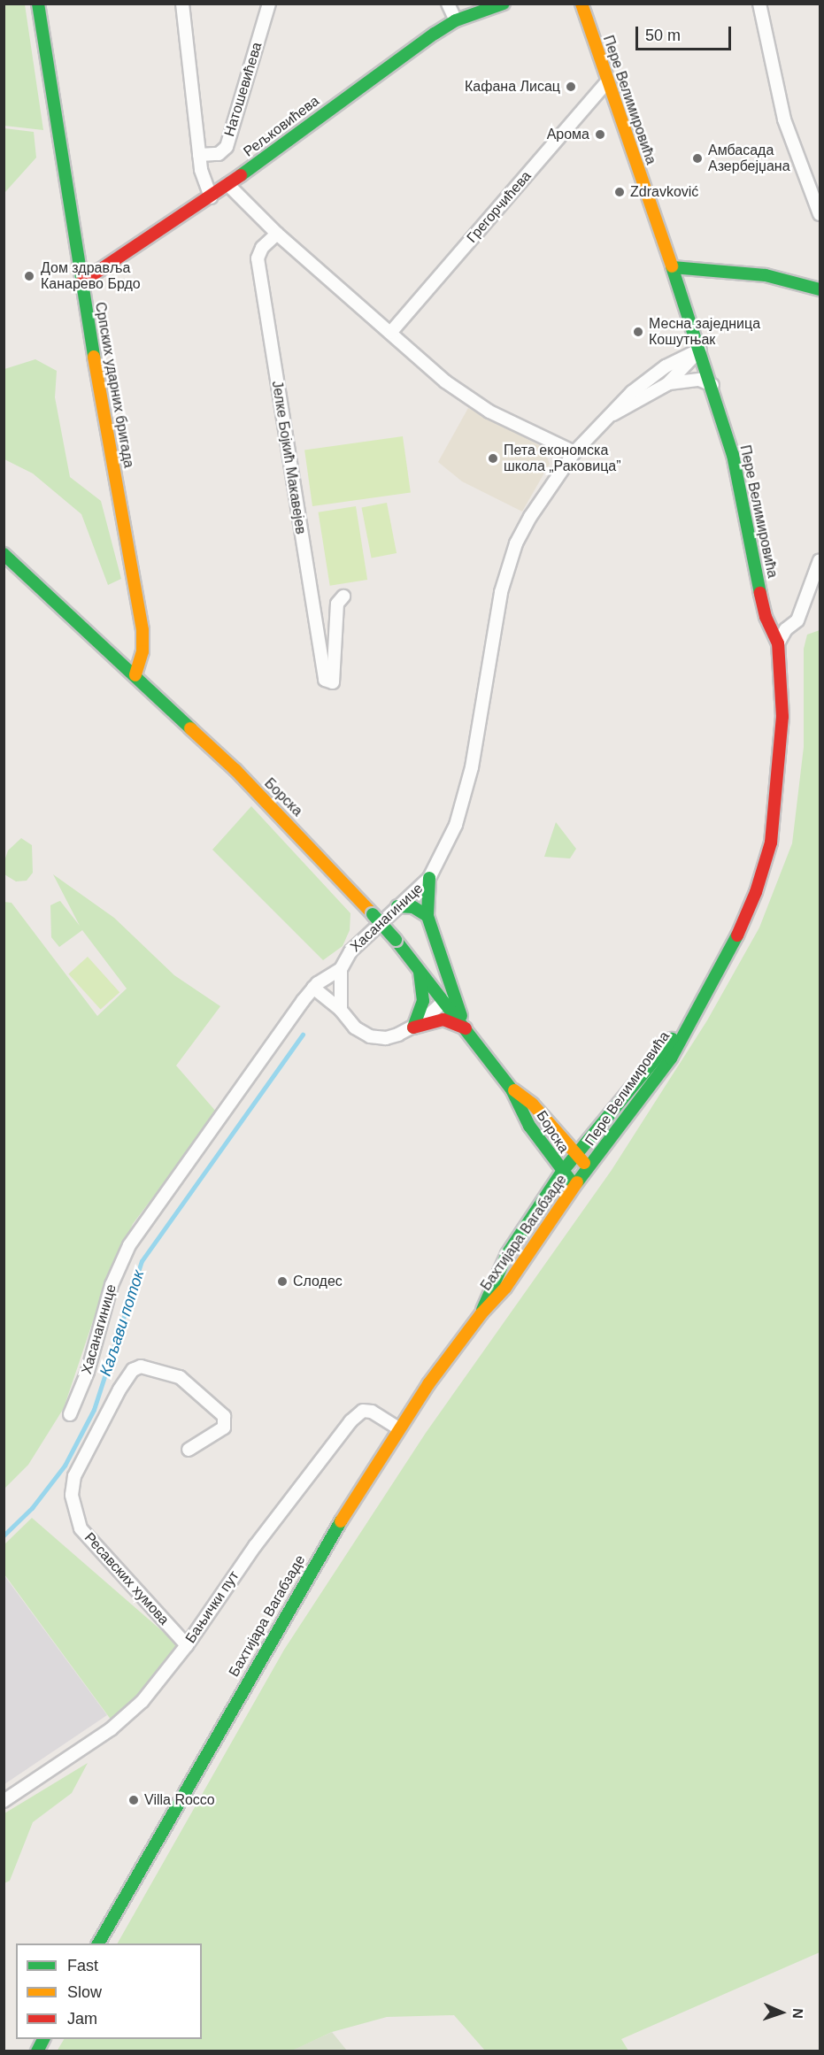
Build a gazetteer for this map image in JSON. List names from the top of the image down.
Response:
{
  "streets": {
    "main road": [
      "Пере Велимировића",
      "Рељковићева",
      "Српских ударних бригада",
      "Борска",
      "Бахтијара Вагабзаде"
    ],
    "street": [
      "Натошевићева",
      "Грегорчићева",
      "Јелке Бојкић Макавејев",
      "Хасанагинице",
      "Ресавских хумова",
      "Бањички пут"
    ]
  },
  "crossings": [
    ["Пере Велимировића", "Грегорчићева"],
    ["Пере Велимировића", "Борска"],
    ["Пере Велимировића", "Хасанагинице"],
    ["Пере Велимировића", "Бахтијара Вагабзаде"],
    ["Рељковићева", "Српских ударних бригада"],
    ["Српских ударних бригада", "Борска"],
    ["Борска", "Бахтијара Вагабзаде"],
    ["Бахтијара Вагабзаде", "Бањички пут"],
    ["Ресавских хумова", "Бањички пут"]
  ],
  "water": ["Каљави поток"],
  "places": [
    "Кафана Лисац",
    "Арома",
    "Амбасада Азербејџана",
    "Zdravković",
    "Дом здравља Канарево Брдо",
    "Месна заједница Кошутњак",
    "Пета економска школа „Раковица”",
    "Слодес",
    "Villa Rocco"
  ],
  "legend": ["Fast", "Slow", "Jam"],
  "scale_bar": "50 m",
  "north": "right"
}
